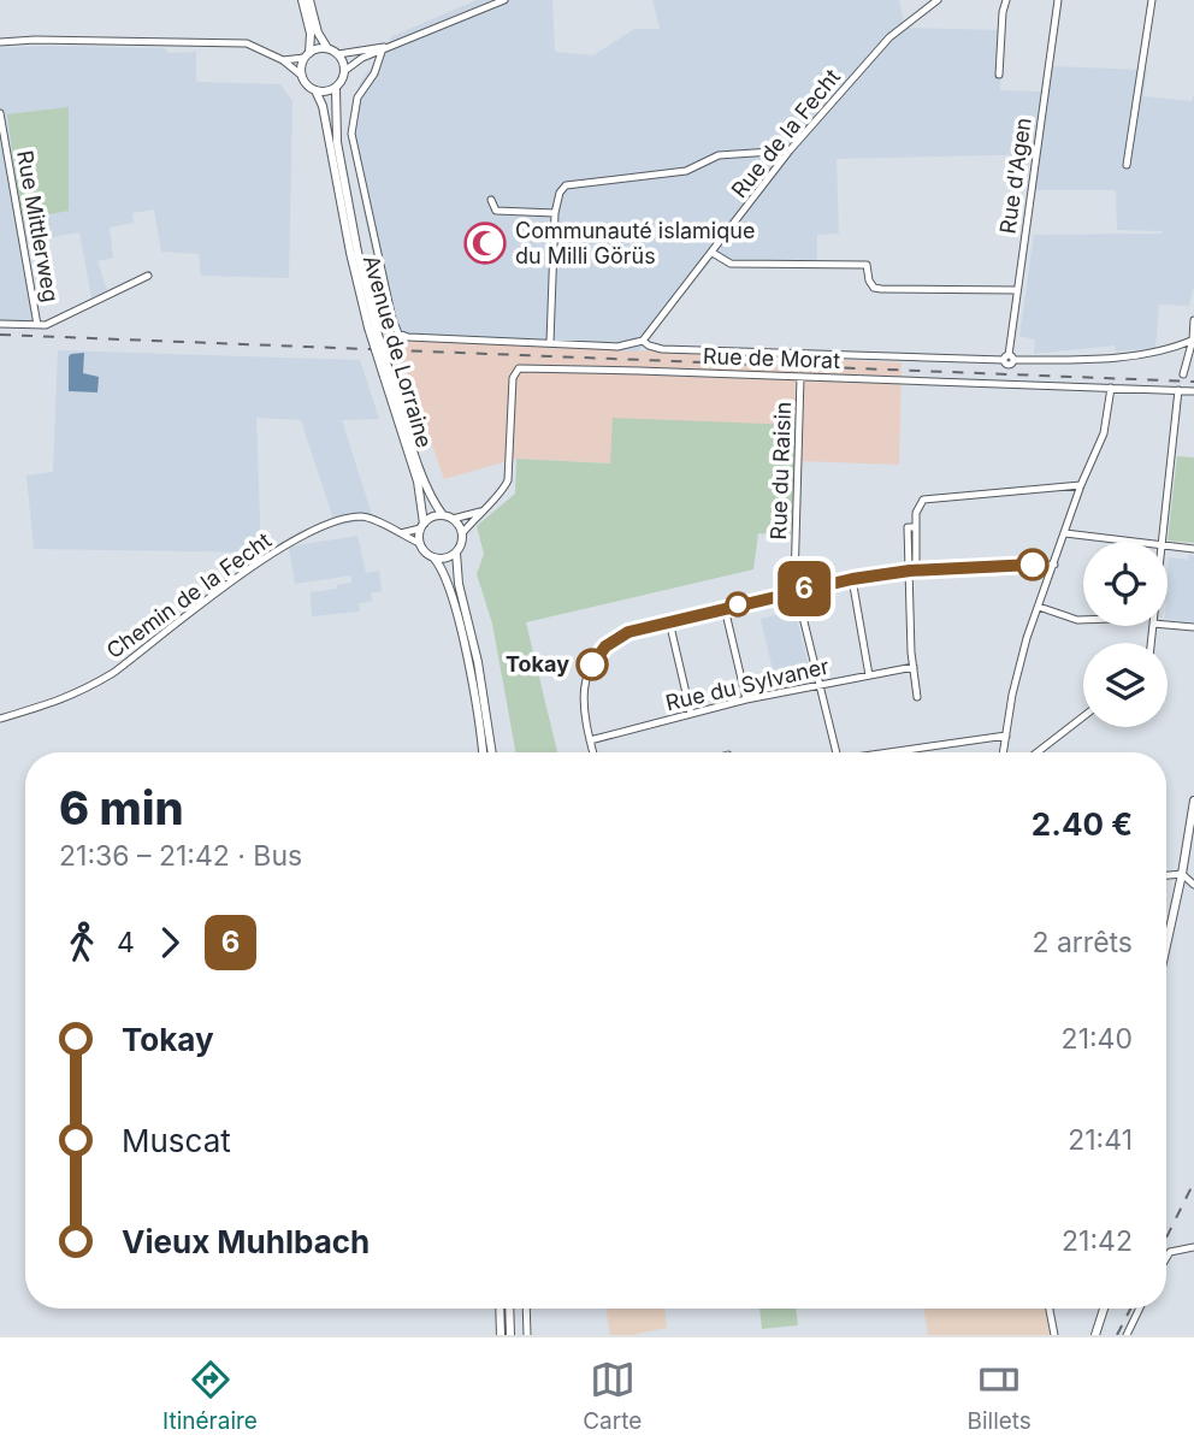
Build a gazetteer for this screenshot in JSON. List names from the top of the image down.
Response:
{
  "streets": {
    "main road": ["Avenue de Lorraine"],
    "street": [
      "Rue de la Fecht",
      "Rue d'Agen",
      "Rue Mittlerweg",
      "Rue de Morat",
      "Rue du Raisin",
      "Chemin de la Fecht",
      "Rue du Sylvaner"
    ]
  },
  "crossings": [
    ["Avenue de Lorraine", "Rue de Morat"],
    ["Avenue de Lorraine", "Chemin de la Fecht"],
    ["Rue de Morat", "Rue du Raisin"],
    ["Rue de Morat", "Chemin de la Fecht"],
    ["Rue du Raisin", "Rue du Sylvaner"]
  ],
  "places": {
    "mosque": ["Communauté islamique du Milli Görüs"],
    "other": ["Tokay"]
  },
  "lines": ["bus line 6"],
  "page": {
    "on_map": "6",
    "heading": ["6 min", "21:36 – 21:42 · Bus", "2.40 €"],
    "legs": ["4", "6", "2 arrêts"],
    "list": [
      {
        "name": "Tokay",
        "value": "21:40"
      },
      {
        "name": "Muscat",
        "value": "21:41"
      },
      {
        "name": "Vieux Muhlbach",
        "value": "21:42"
      }
    ],
    "tabs": ["Itinéraire", "Carte", "Billets"]
  }
}
